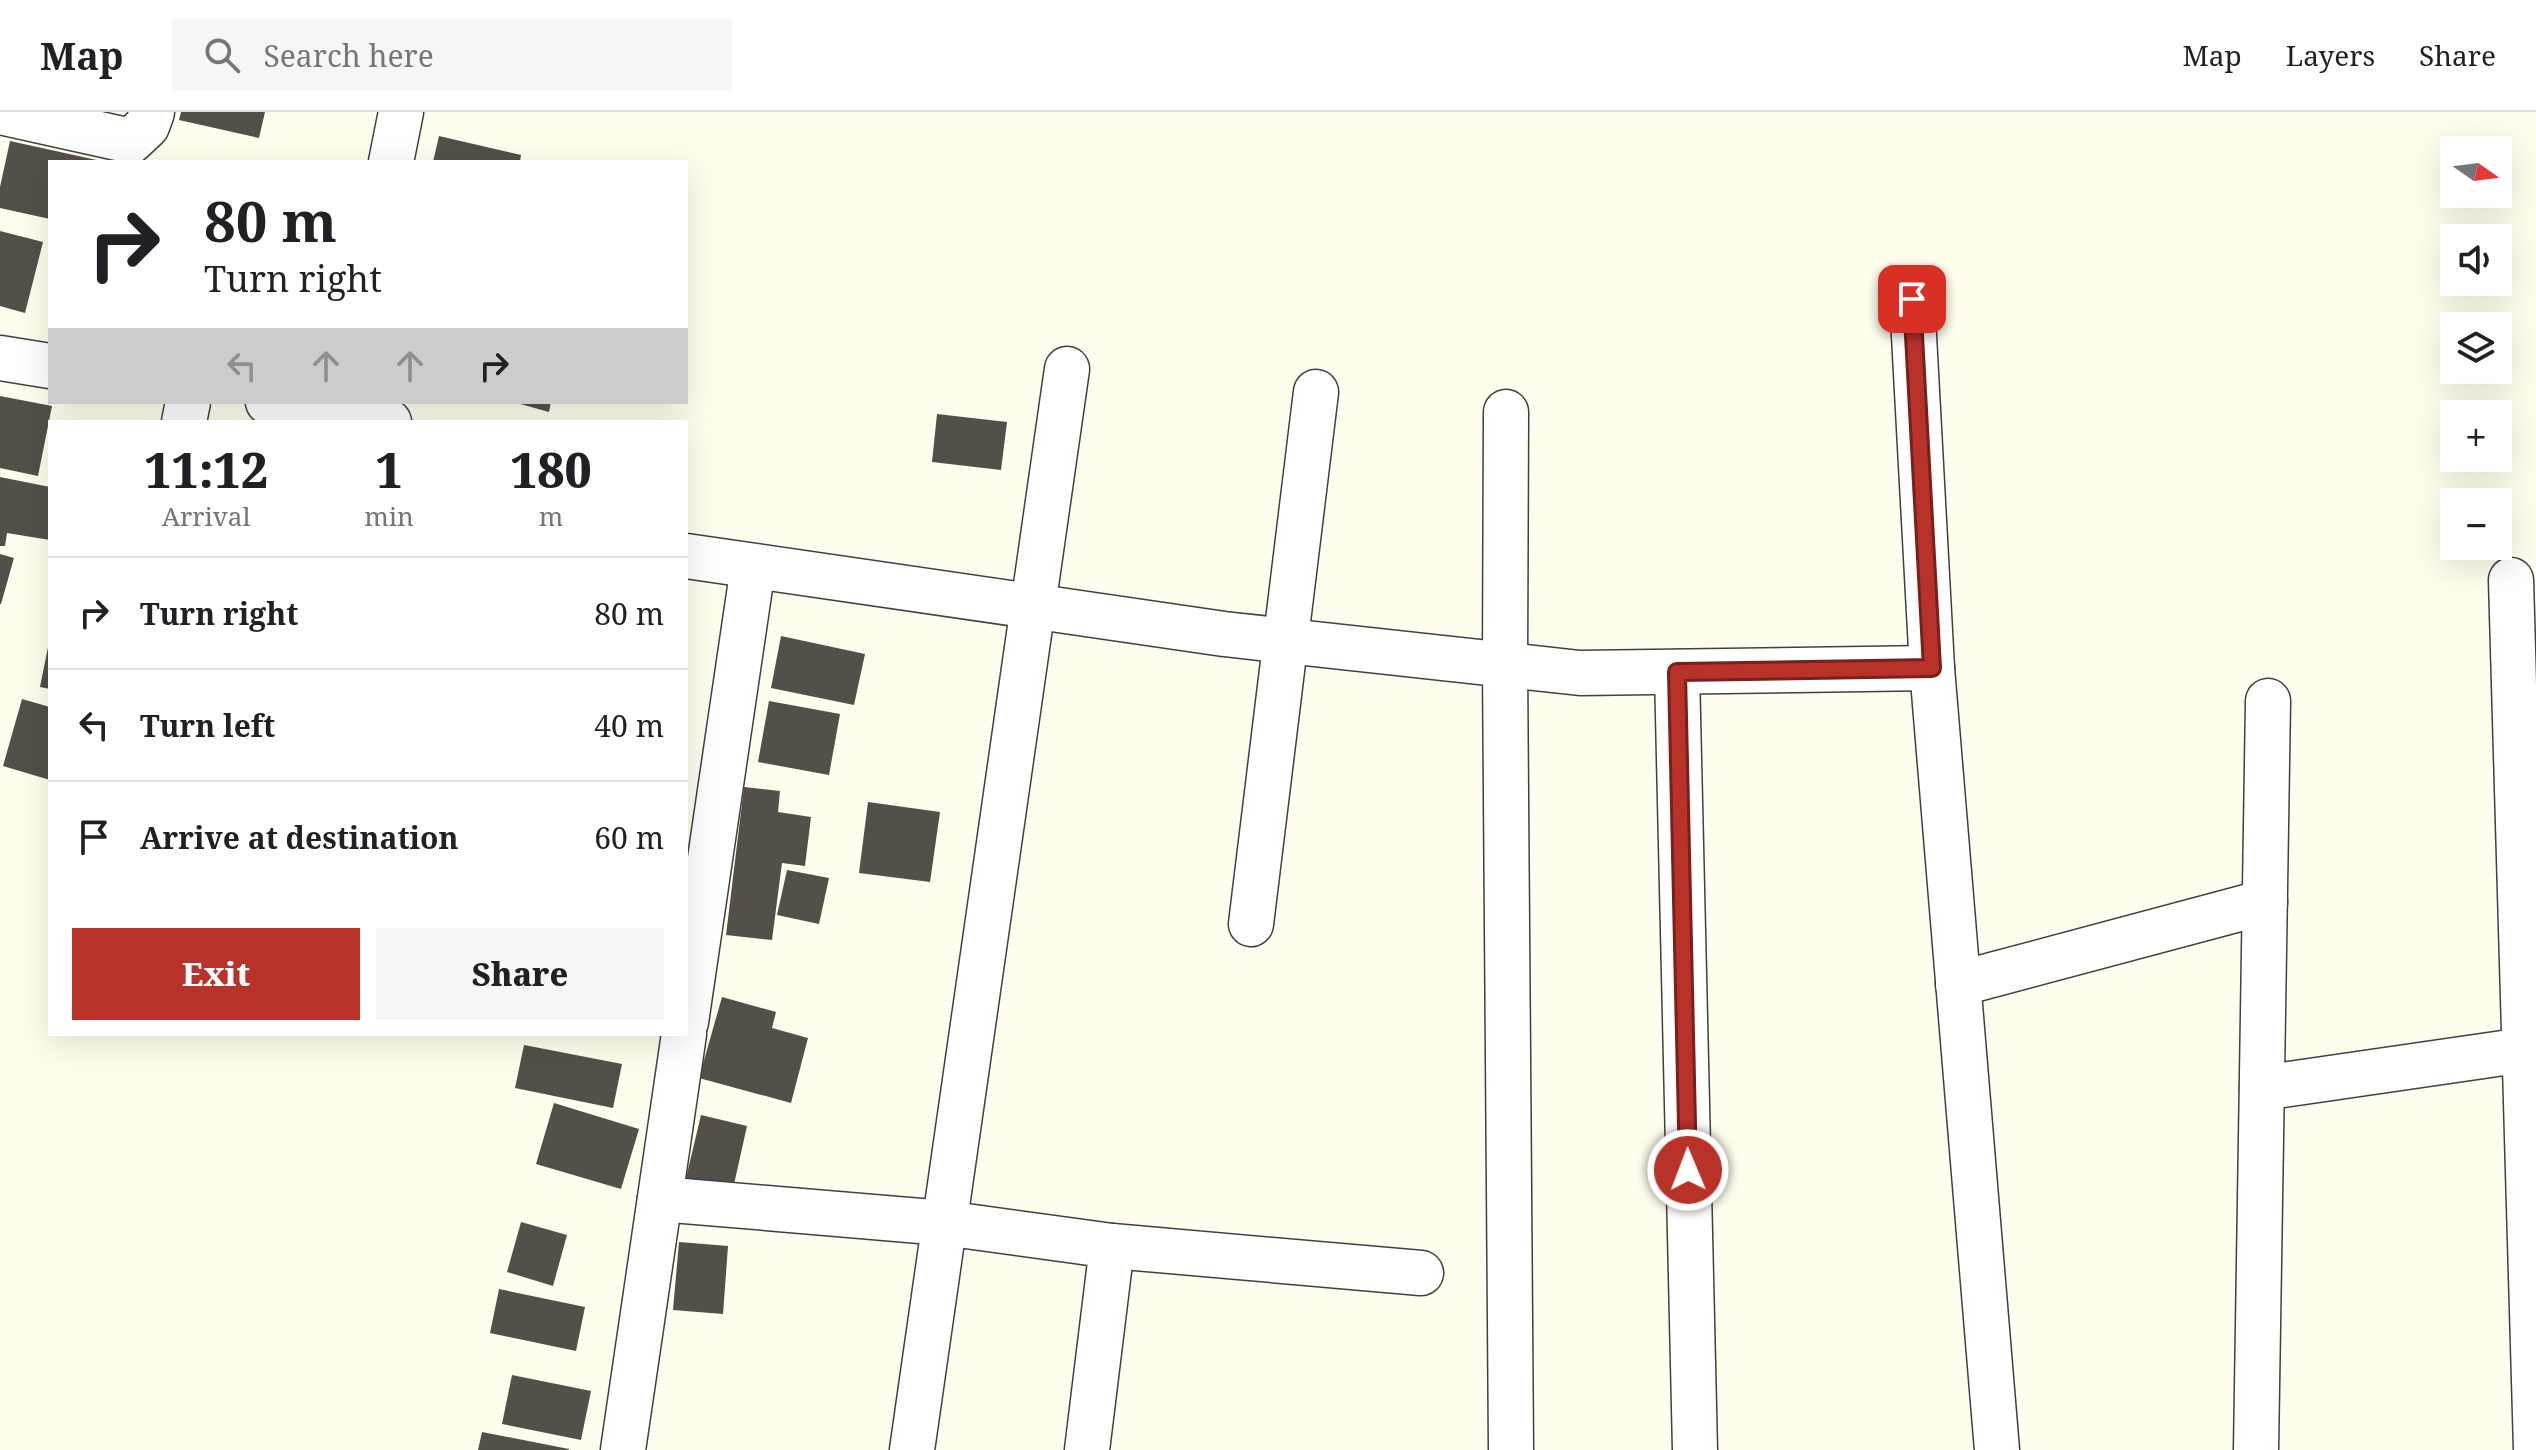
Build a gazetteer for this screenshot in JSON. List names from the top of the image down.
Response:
{
  "north": "right",
  "page": {
    "header": "Map",
    "search": "Search here",
    "nav": ["Map", "Layers", "Share"],
    "map_buttons": ["+", "−"],
    "turn": ["80 m", "Turn right"],
    "eta": [
      "11:12",
      "Arrival",
      "1",
      "min",
      "180",
      "m"
    ],
    "list": [
      {
        "name": "Turn right",
        "value": "80 m"
      },
      {
        "name": "Turn left",
        "value": "40 m"
      },
      {
        "name": "Arrive at destination",
        "value": "60 m"
      }
    ],
    "buttons": ["Exit", "Share"]
  }
}
